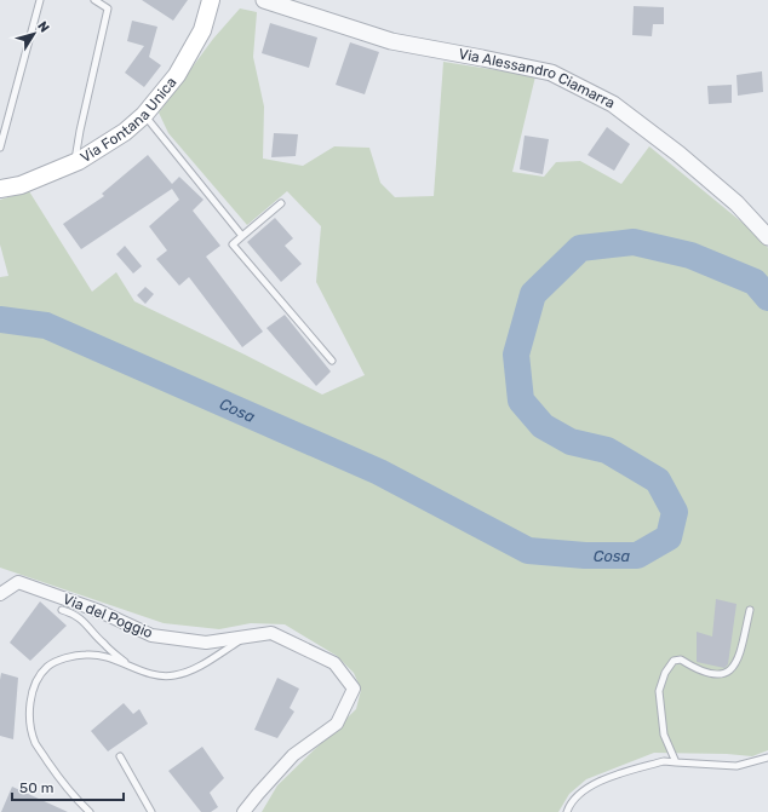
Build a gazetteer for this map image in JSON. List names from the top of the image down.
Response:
{
  "streets": {
    "main road": ["Via Fontana Unica"],
    "street": ["Via Alessandro Ciamarra", "Via del Poggio"]
  },
  "water": ["Cosa"],
  "scale_bar": "50 m",
  "north": "top right"
}
